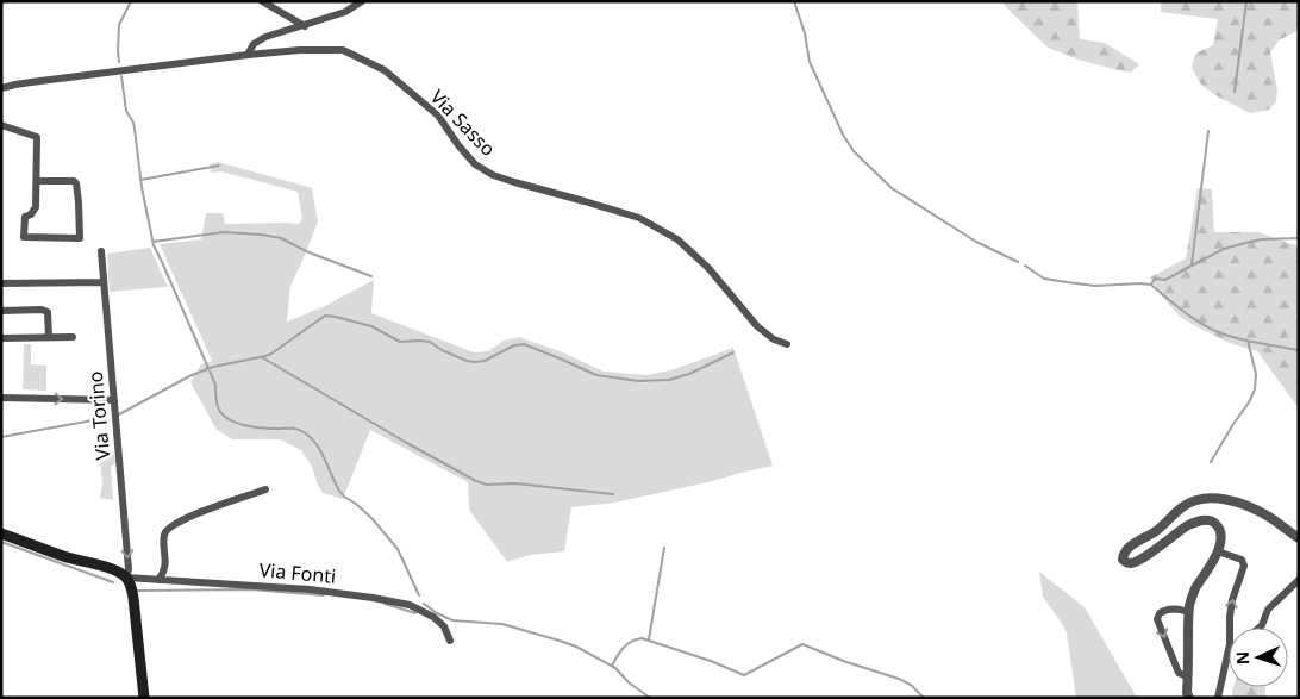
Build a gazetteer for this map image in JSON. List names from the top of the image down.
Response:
{
  "streets": {
    "street": ["Via Sasso", "Via Torino", "Via Fonti"]
  },
  "crossings": [
    ["Via Torino", "Via Fonti"]
  ],
  "one_way": ["Via Torino"],
  "north": "left"
}
